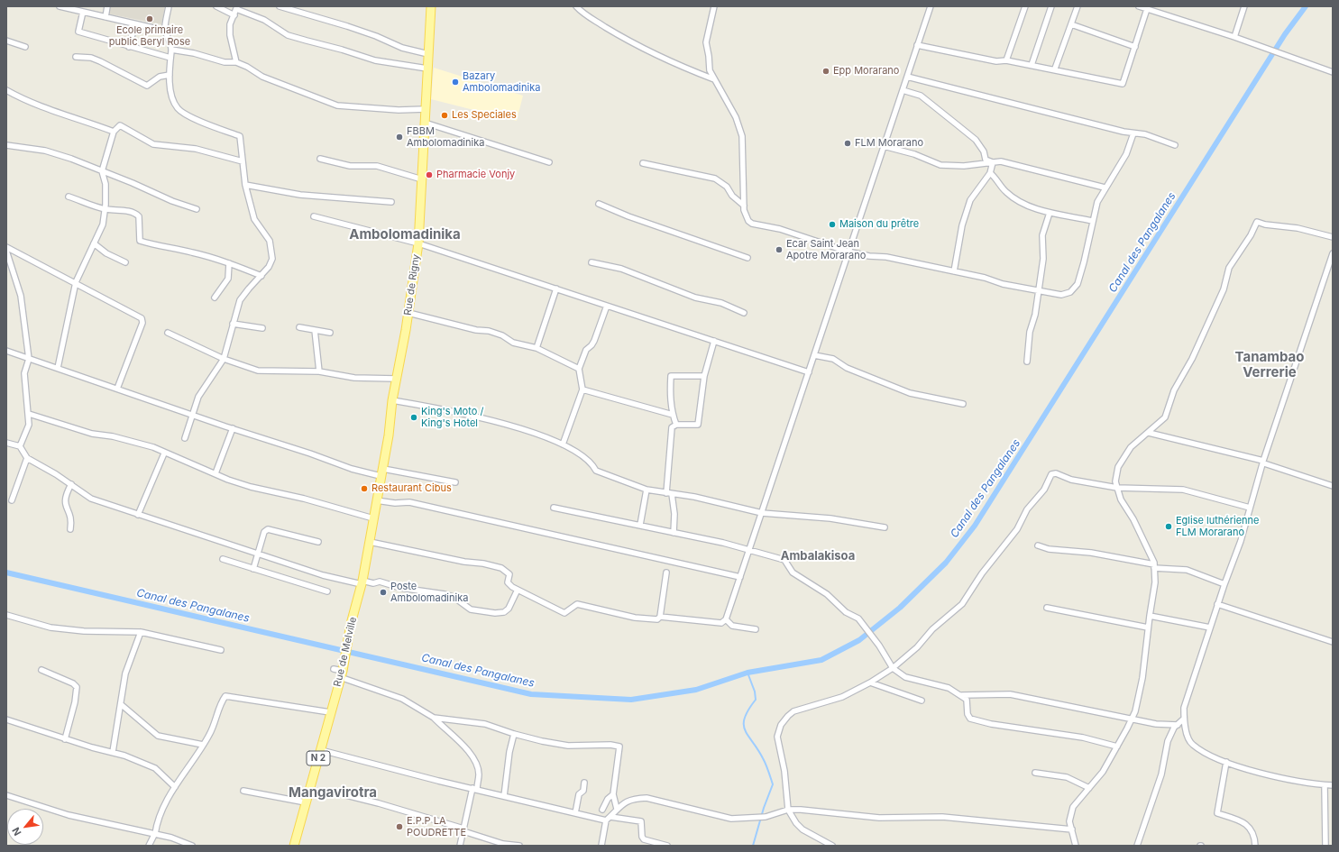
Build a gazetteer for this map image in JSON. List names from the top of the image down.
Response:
{
  "streets": {
    "main road": ["Rue de Rigny", "Rue de Melville", "N 2"]
  },
  "crossings": [
    ["Rue de Rigny", "Rue de Melville"]
  ],
  "districts": [
    "Ambolomadinika",
    "Tanambao Verrerie",
    "Ambalakisoa",
    "Mangavirotra"
  ],
  "water": ["Canal des Pangalanes"],
  "places": [
    "Ecole primaire public Beryl Rose",
    "Epp Morarano",
    "Bazary Ambolomadinika",
    "Les Speciales",
    "FBBM Ambolomadinika",
    "FLM Morarano",
    "Pharmacie Vonjy",
    "Maison du prêtre",
    "Ecar Saint Jean Apotre Morarano",
    "King's Moto / King's Hotel",
    "Restaurant Cibus",
    "Eglise luthérienne FLM Morarano",
    "Poste Ambolomadinika",
    "E.P.P LA POUDRETTE"
  ],
  "north": "bottom left"
}
